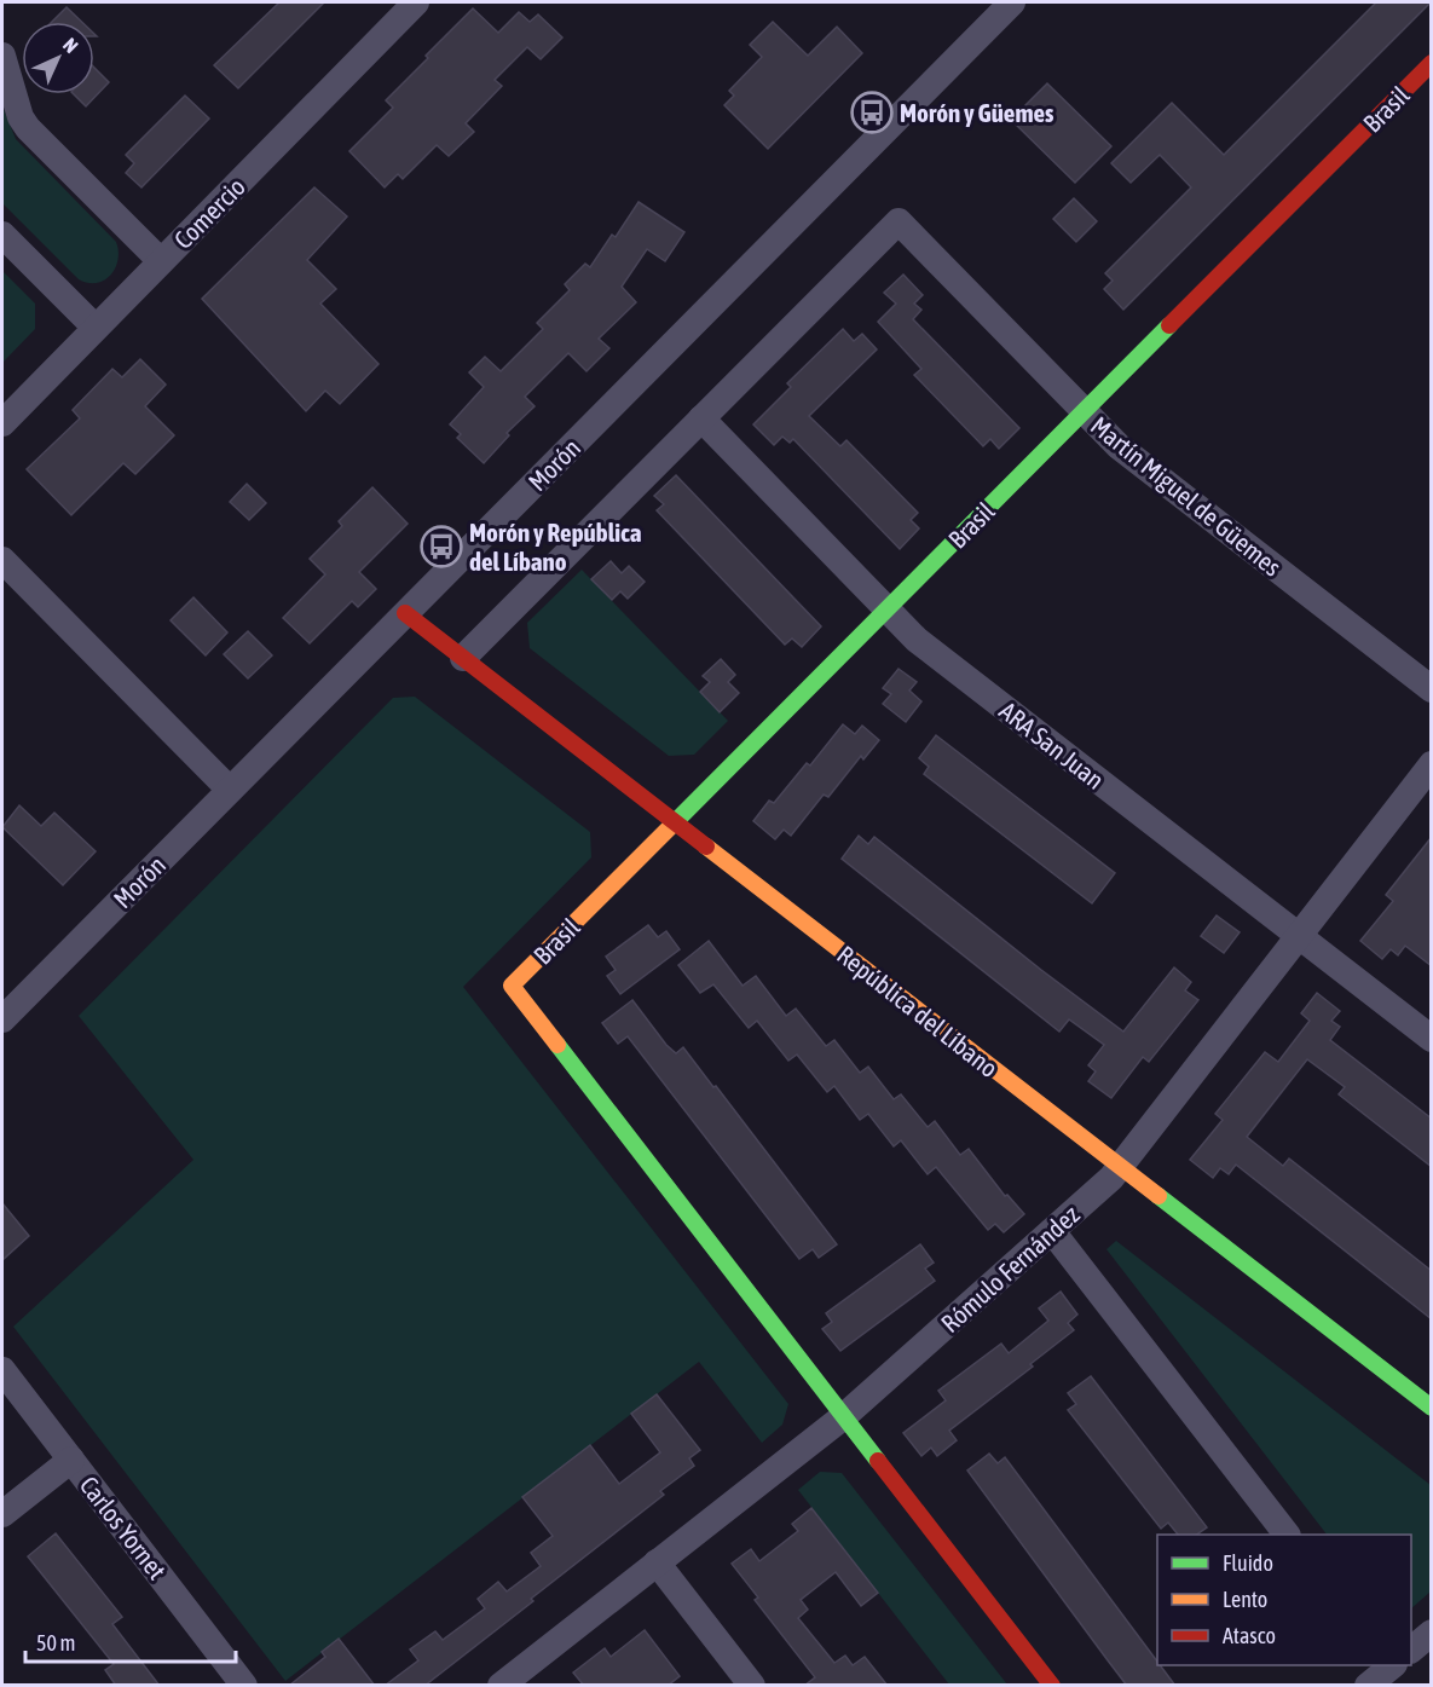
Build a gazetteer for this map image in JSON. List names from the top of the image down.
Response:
{
  "streets": {
    "street": [
      "Brasil",
      "Comercio",
      "Morón",
      "Martín Miguel de Güemes",
      "ARA San Juan",
      "República del Líbano",
      "Rómulo Fernández",
      "Carlos Yornet"
    ]
  },
  "crossings": [
    ["Brasil", "Martín Miguel de Güemes"],
    ["Brasil", "ARA San Juan"],
    ["Brasil", "República del Líbano"],
    ["Brasil", "Rómulo Fernández"],
    ["Morón", "República del Líbano"],
    ["Martín Miguel de Güemes", "ARA San Juan"],
    ["ARA San Juan", "Rómulo Fernández"],
    ["República del Líbano", "Rómulo Fernández"]
  ],
  "places": {
    "bus stop": ["Morón y Güemes", "Morón y República del Líbano"]
  },
  "legend": ["Fluido", "Lento", "Atasco"],
  "scale_bar": "50 m",
  "north": "top right"
}
